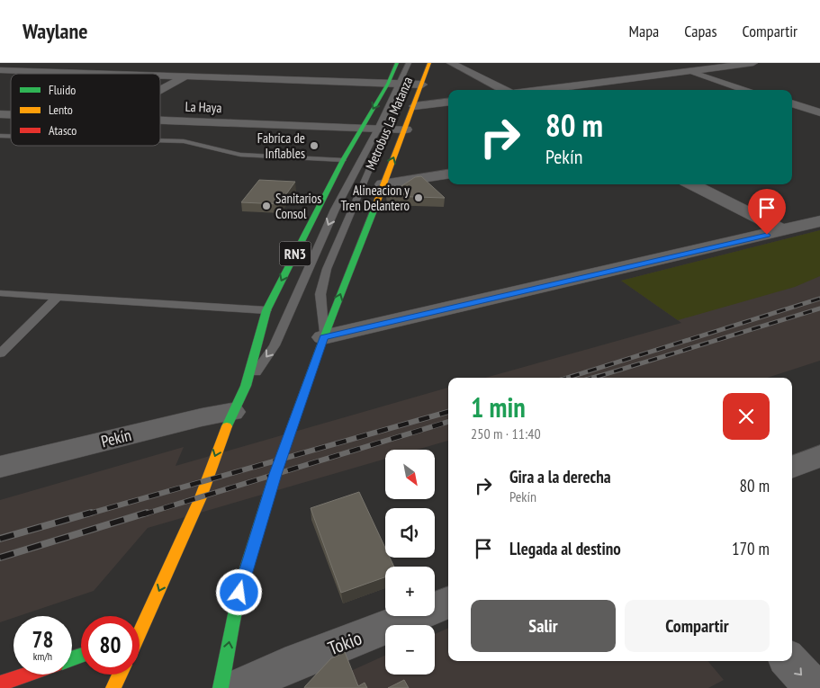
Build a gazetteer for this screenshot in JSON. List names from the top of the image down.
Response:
{
  "streets": {
    "main road": ["RN3"],
    "street": ["La Haya", "Pekín", "Tokio"],
    "lane": ["Metrobus La Matanza"]
  },
  "crossings": [
    ["La Haya", "Metrobus La Matanza"],
    ["La Haya", "RN3"],
    ["Metrobus La Matanza", "RN3"],
    ["RN3", "Pekín"]
  ],
  "places": ["Fabrica de Inflables", "Alineacion y Tren Delantero", "Sanitarios Consol"],
  "legend": ["Fluido", "Lento", "Atasco"],
  "north": "bottom right",
  "page": {
    "header": "Waylane",
    "nav": ["Mapa", "Capas", "Compartir"],
    "turn": ["80 m", "Pekín"],
    "heading": ["1 min", "250 m · 11:40"],
    "map_buttons": ["+", "−"],
    "list": [
      {
        "name": "Gira a la derecha",
        "note": "Pekín",
        "value": "80 m"
      },
      {
        "name": "Llegada al destino",
        "value": "170 m"
      }
    ],
    "buttons": ["Salir", "Compartir"],
    "speed": "78 km/h",
    "limit": "80"
  }
}
